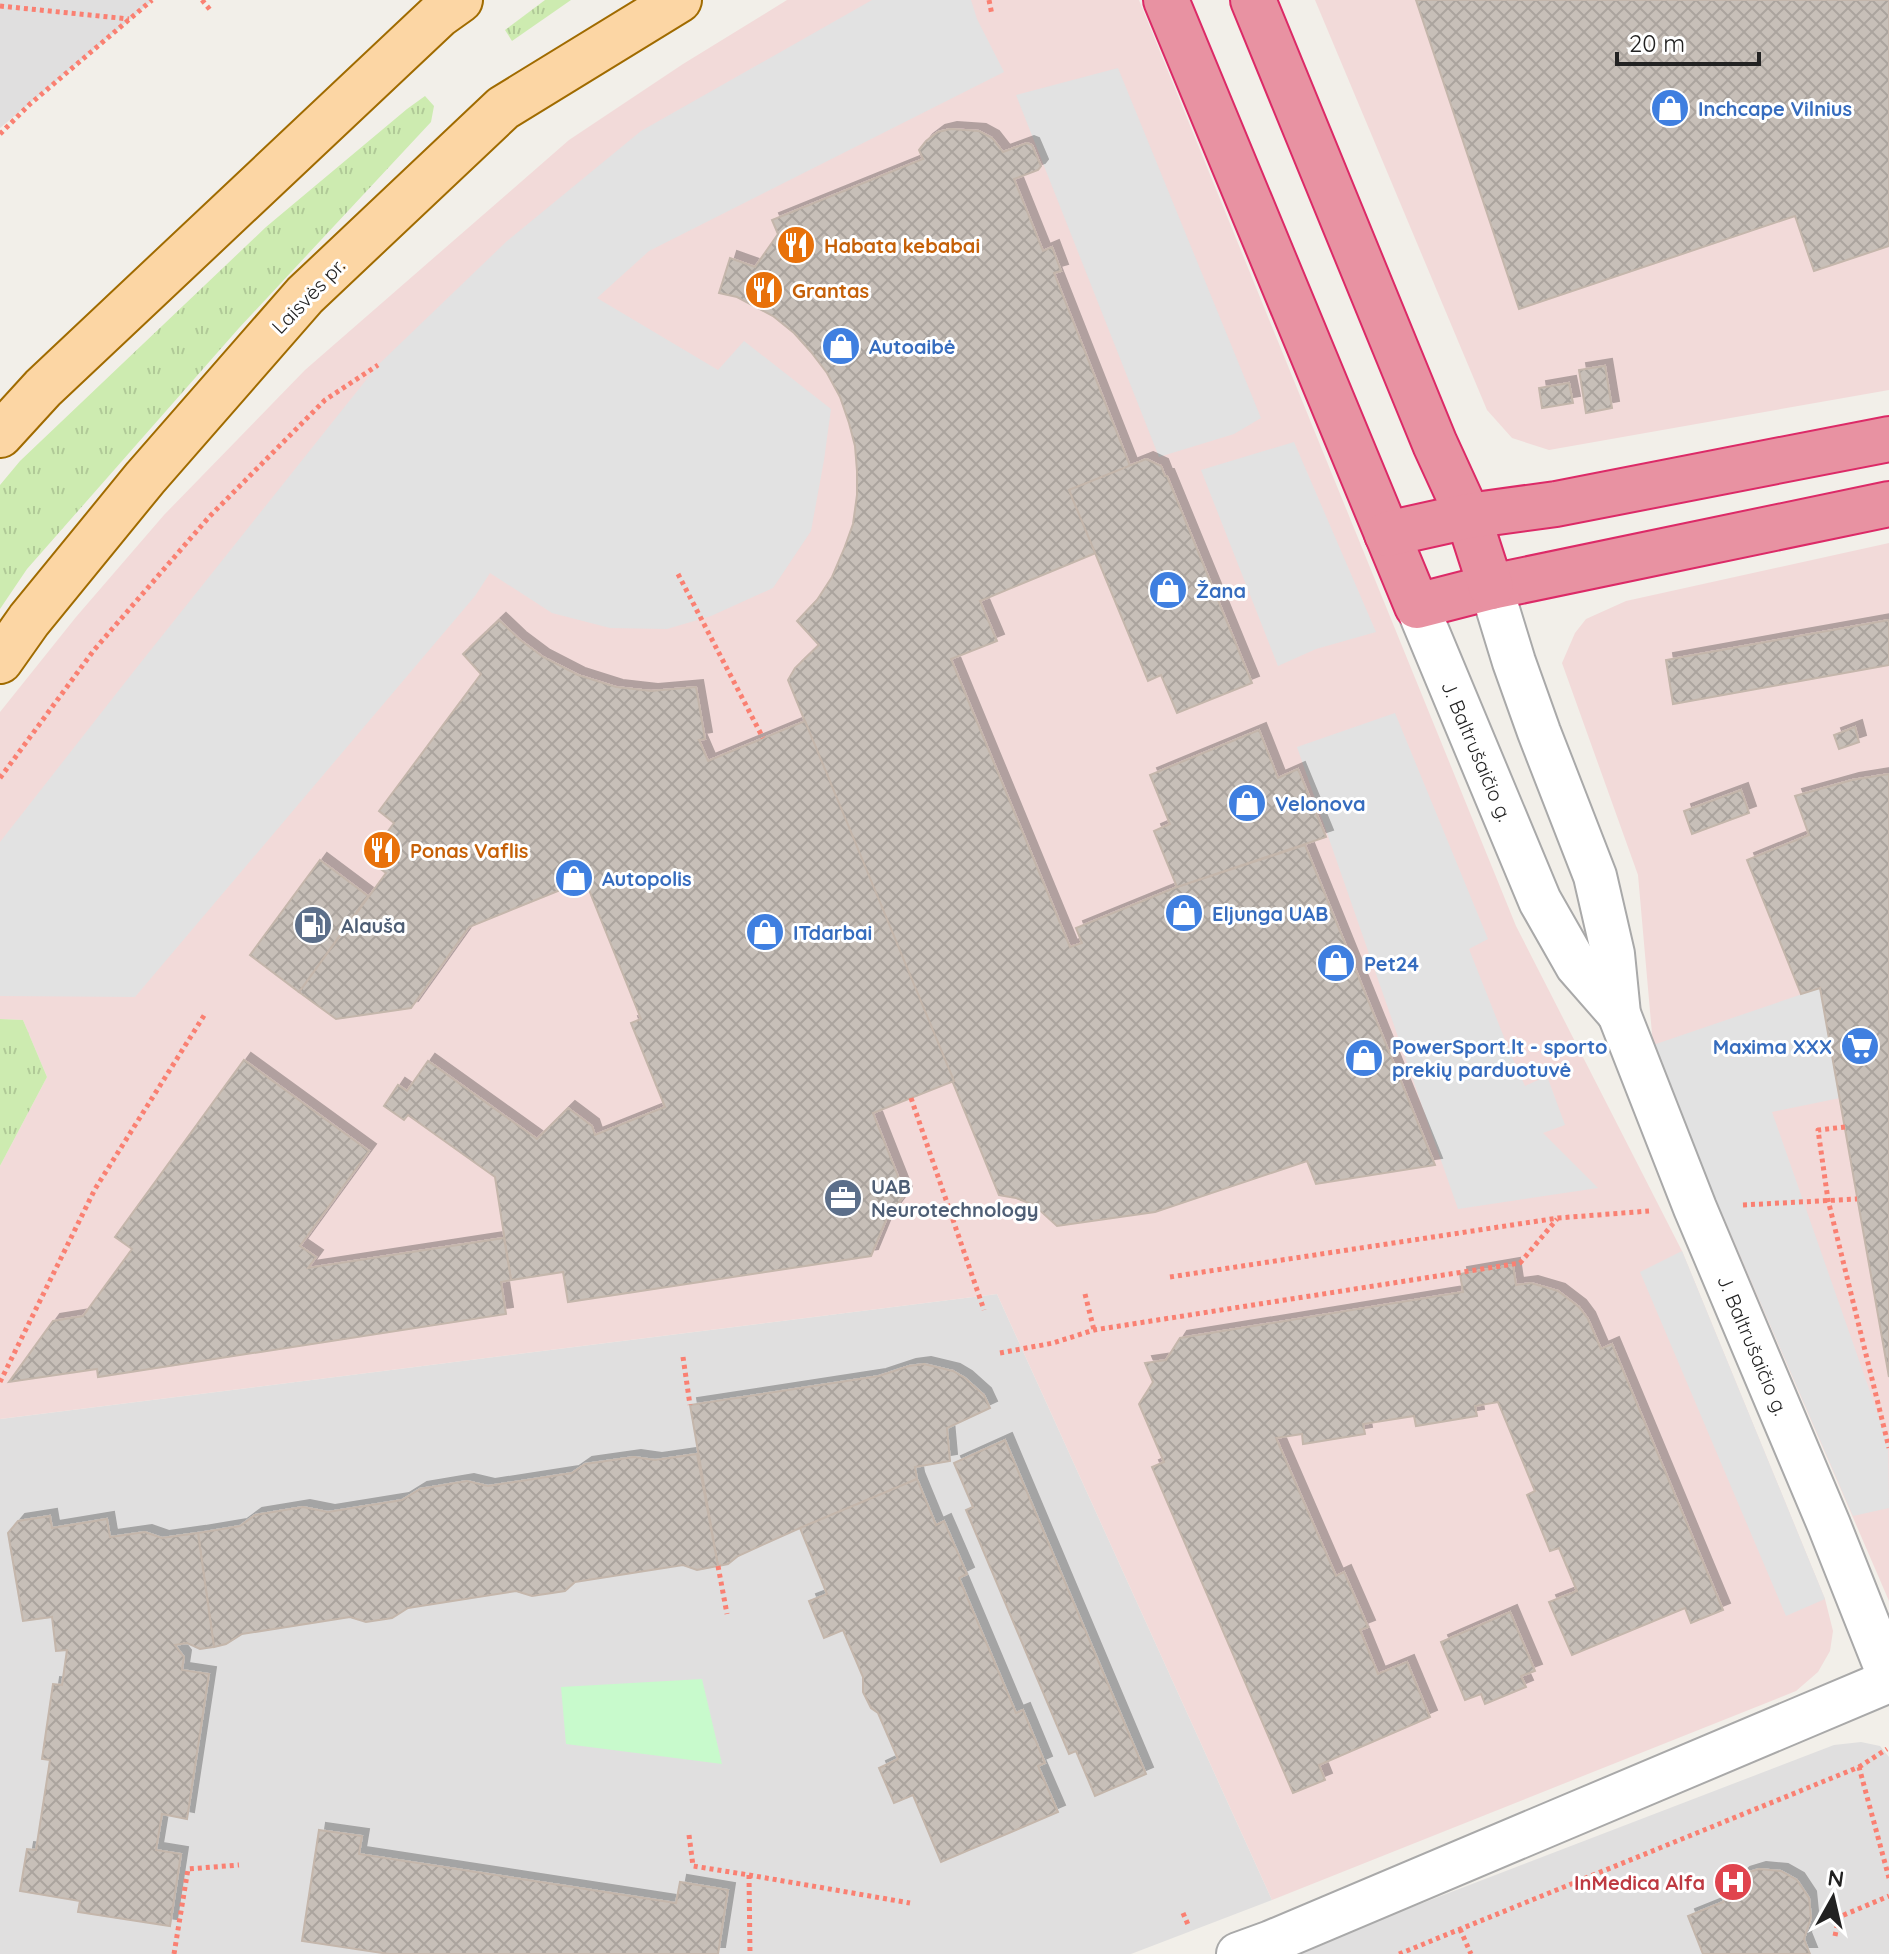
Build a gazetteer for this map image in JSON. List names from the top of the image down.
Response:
{
  "streets": {
    "main road": ["Laisvės pr."],
    "street": ["J. Baltrušaičio g."]
  },
  "places": {
    "shop": [
      "Inchcape Vilnius",
      "Autoaibė",
      "Žana",
      "Velonova",
      "Autopolis",
      "Eljunga UAB",
      "ITdarbai",
      "Pet24",
      "PowerSport.lt - sporto prekių parduotuvė"
    ],
    "restaurant": ["Habata kebabai", "Grantas", "Ponas Vaflis"],
    "fuel station": ["Alauša"],
    "supermarket": ["Maxima XXX"],
    "office": ["UAB Neurotechnology"],
    "hospital": ["InMedica Alfa"]
  },
  "scale_bar": "20 m",
  "north": "top"
}
